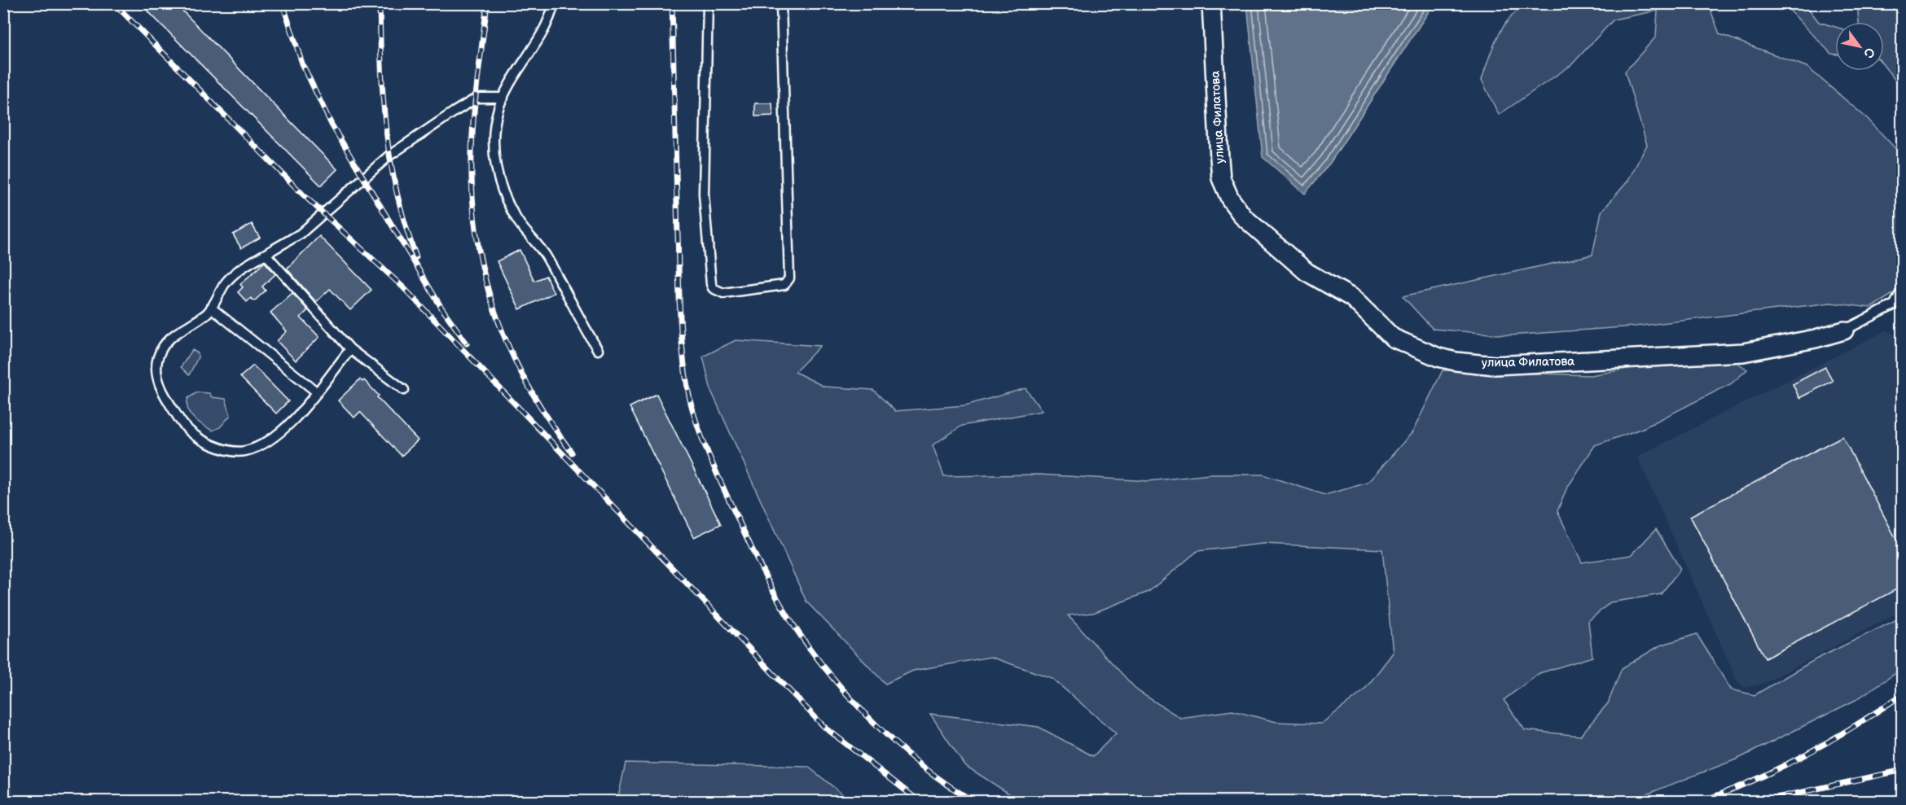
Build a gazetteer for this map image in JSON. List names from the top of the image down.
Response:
{
  "streets": {
    "street": ["улица Филатова"]
  },
  "north": "bottom right"
}
